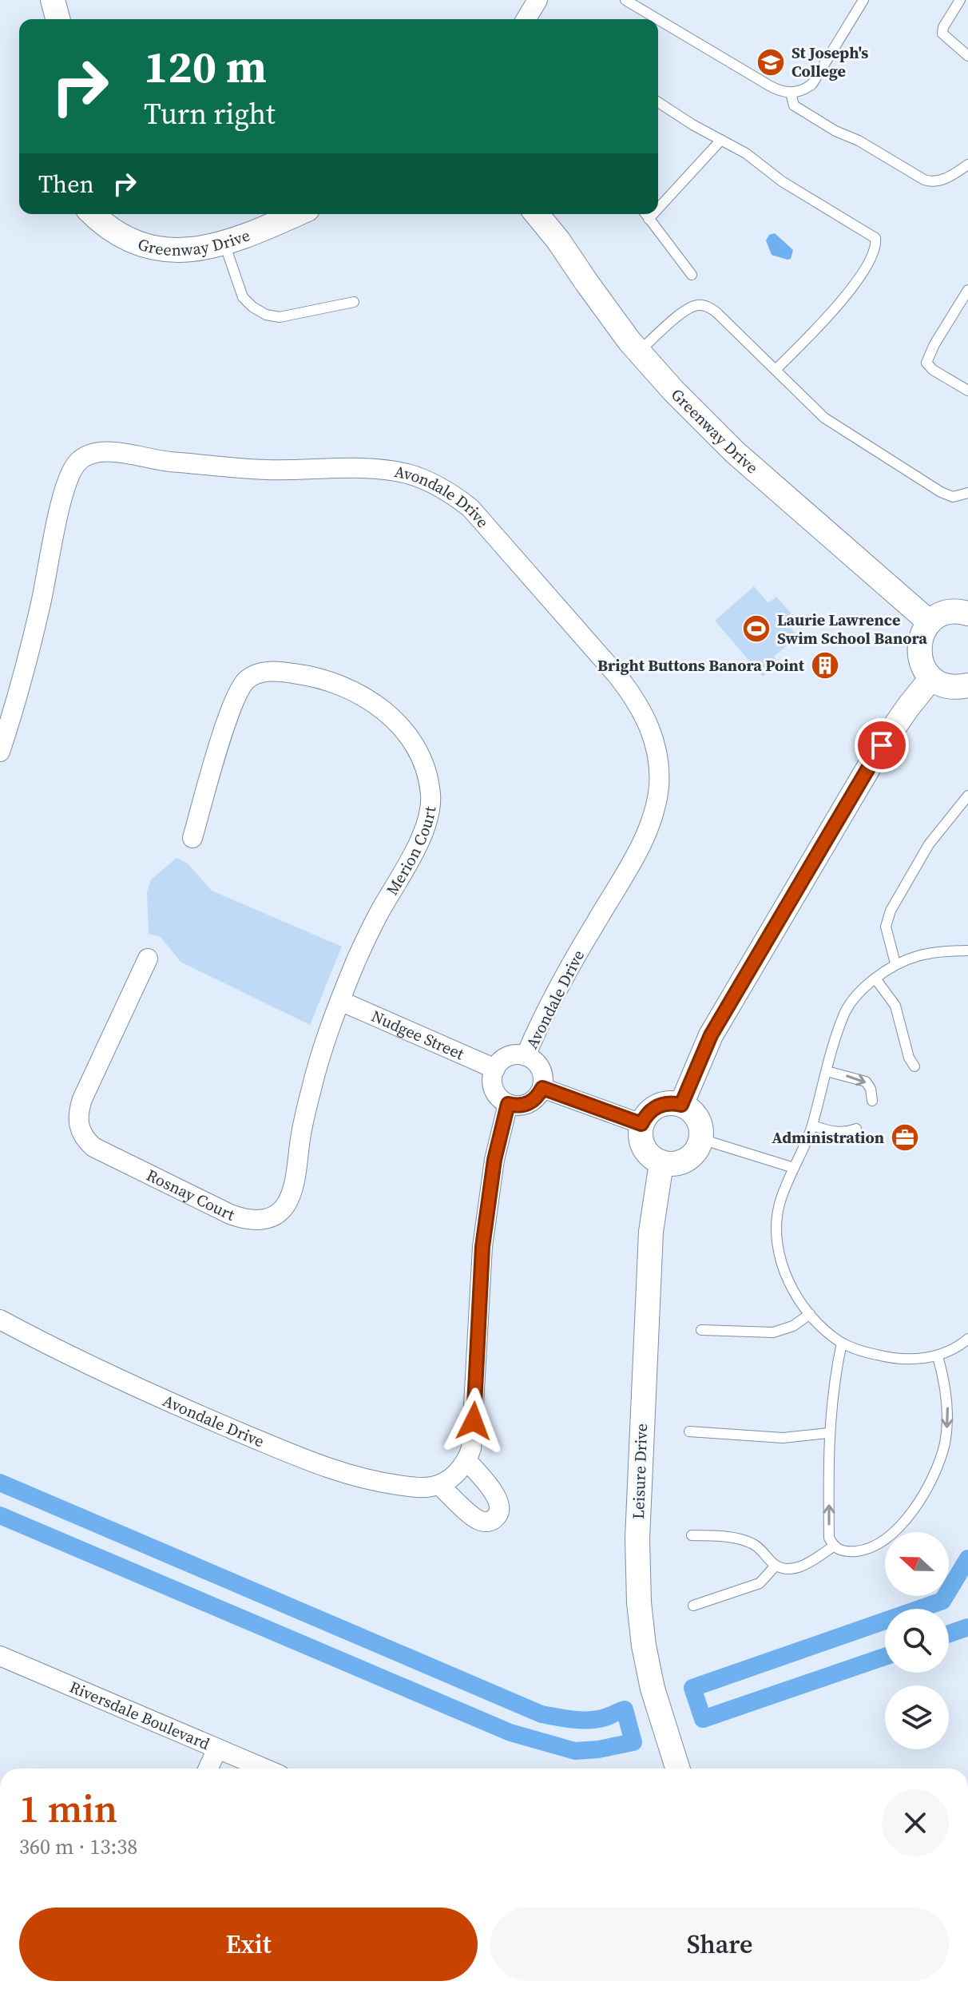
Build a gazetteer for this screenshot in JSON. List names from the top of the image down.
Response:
{
  "streets": {
    "street": [
      "Greenway Drive",
      "Avondale Drive",
      "Merion Court",
      "Nudgee Street",
      "Rosnay Court",
      "Leisure Drive",
      "Riversdale Boulevard"
    ]
  },
  "crossings": [
    ["Avondale Drive", "Nudgee Street"],
    ["Merion Court", "Nudgee Street"],
    ["Merion Court", "Rosnay Court"],
    ["Nudgee Street", "Rosnay Court"]
  ],
  "places": {
    "school or university": ["St Joseph's College"],
    "sports": ["Laurie Lawrence Swim School Banora"],
    "building": ["Bright Buttons Banora Point"],
    "office": ["Administration"]
  },
  "north": "left",
  "page": {
    "turn": ["120 m", "Turn right"],
    "then": "Then",
    "heading": ["1 min", "360 m · 13:38"],
    "buttons": ["Exit", "Share"]
  }
}
